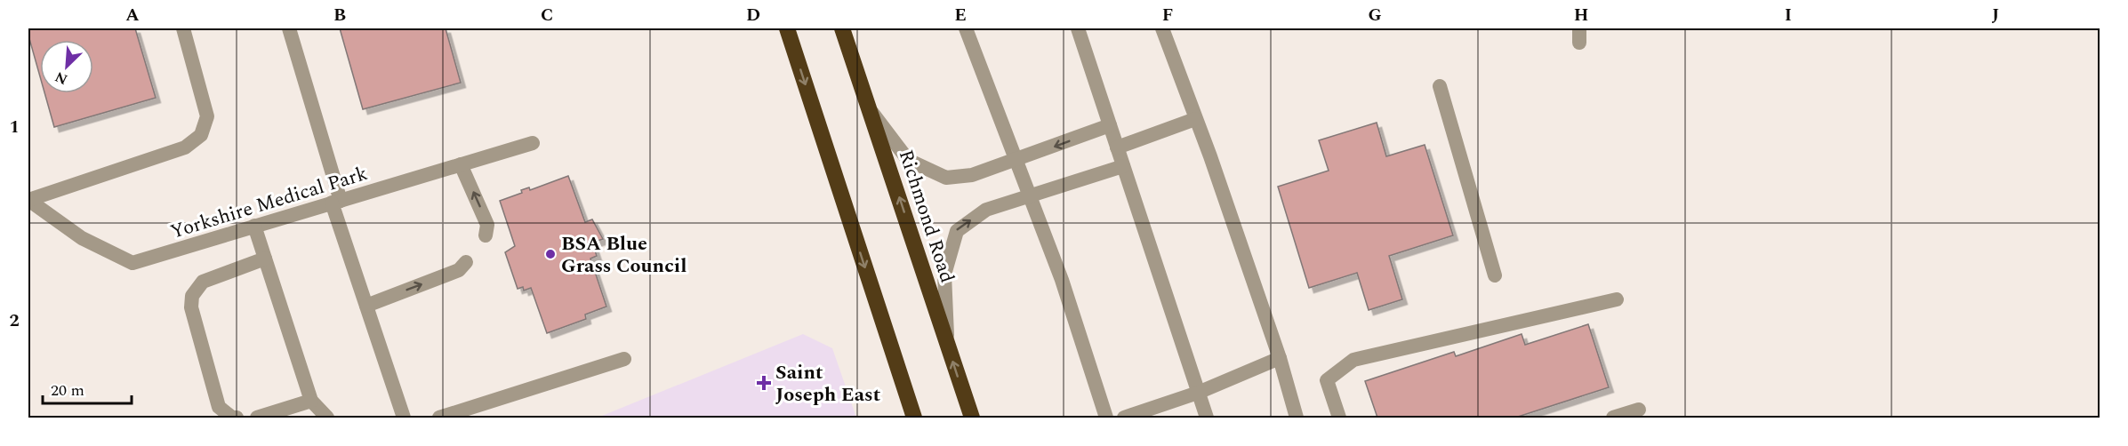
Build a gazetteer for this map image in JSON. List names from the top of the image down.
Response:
{
  "streets": {
    "highway": ["Richmond Road"],
    "lane": ["Yorkshire Medical Park"]
  },
  "places": {
    "other": ["BSA Blue Grass Council"],
    "health": ["Saint Joseph East"]
  },
  "scale_bar": "20 m",
  "north": "bottom left",
  "grid": {
    "columns": [
      "A",
      "B",
      "C",
      "D",
      "E",
      "F",
      "G",
      "H",
      "I",
      "J"
    ],
    "rows": ["1", "2"]
  }
}
